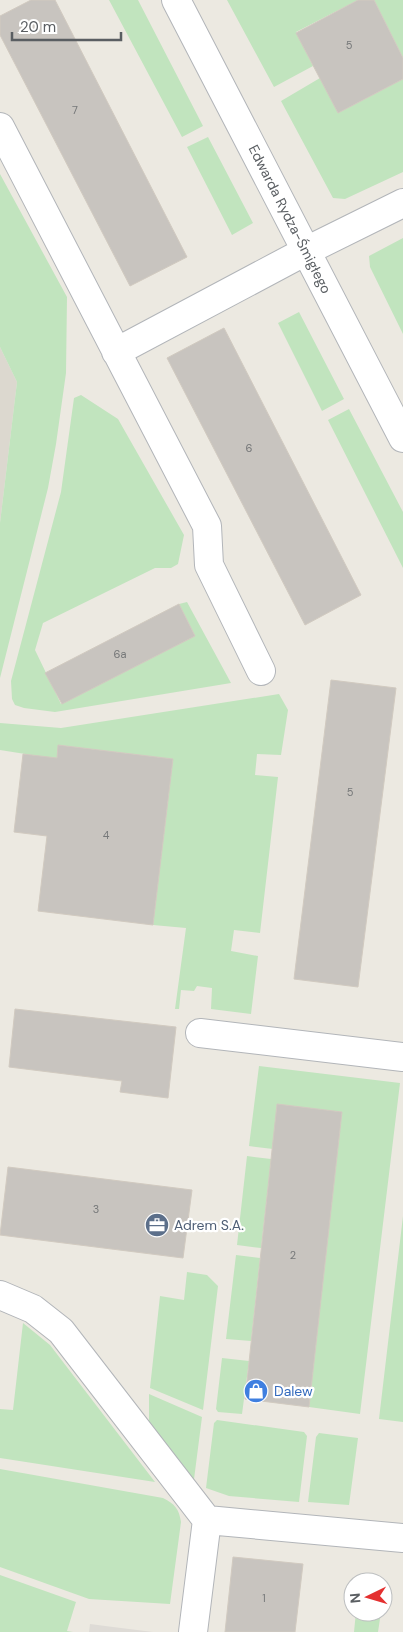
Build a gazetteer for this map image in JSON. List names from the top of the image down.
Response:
{
  "streets": {
    "street": ["Edwarda Rydza-Śmigłego"]
  },
  "places": {
    "office": ["Adrem S.A."],
    "shop": ["Dalew"]
  },
  "house_numbers": [
    "5",
    "7",
    "6",
    "6a",
    "5",
    "4",
    "3",
    "2",
    "1"
  ],
  "scale_bar": "20 m",
  "north": "left"
}
